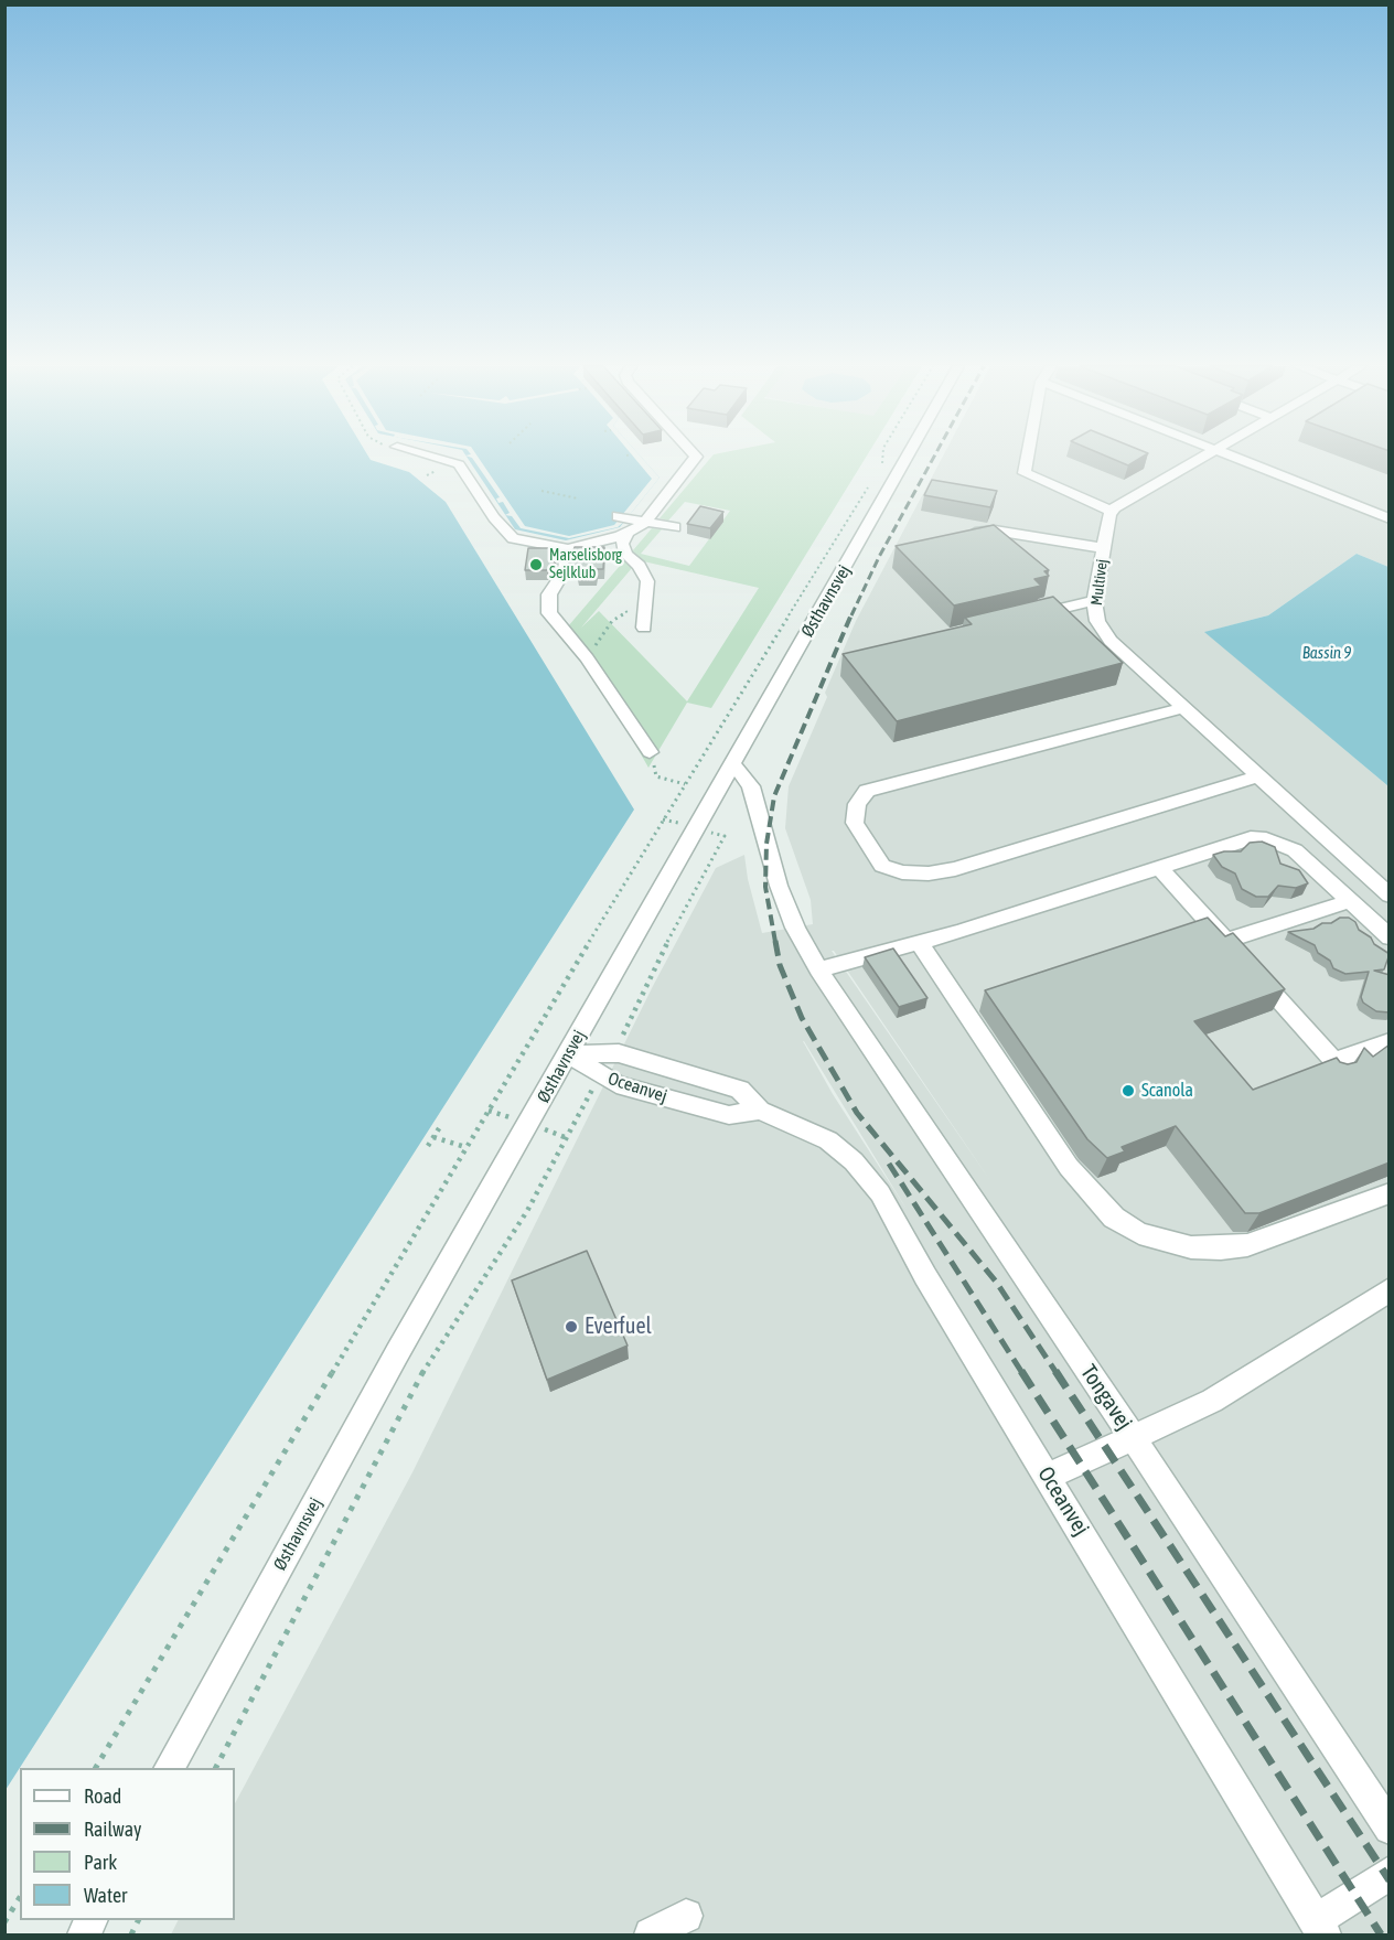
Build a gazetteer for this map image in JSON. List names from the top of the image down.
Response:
{
  "streets": {
    "street": [
      "Multivej",
      "Østhavnsvej",
      "Oceanvej",
      "Tongavej"
    ]
  },
  "crossings": [
    ["Østhavnsvej", "Oceanvej"],
    ["Østhavnsvej", "Tongavej"]
  ],
  "water": ["Bassin 9"],
  "places": ["Marselisborg Sejlklub", "Scanola", "Everfuel"],
  "legend": [
    "Road",
    "Railway",
    "Park",
    "Water"
  ]
}
